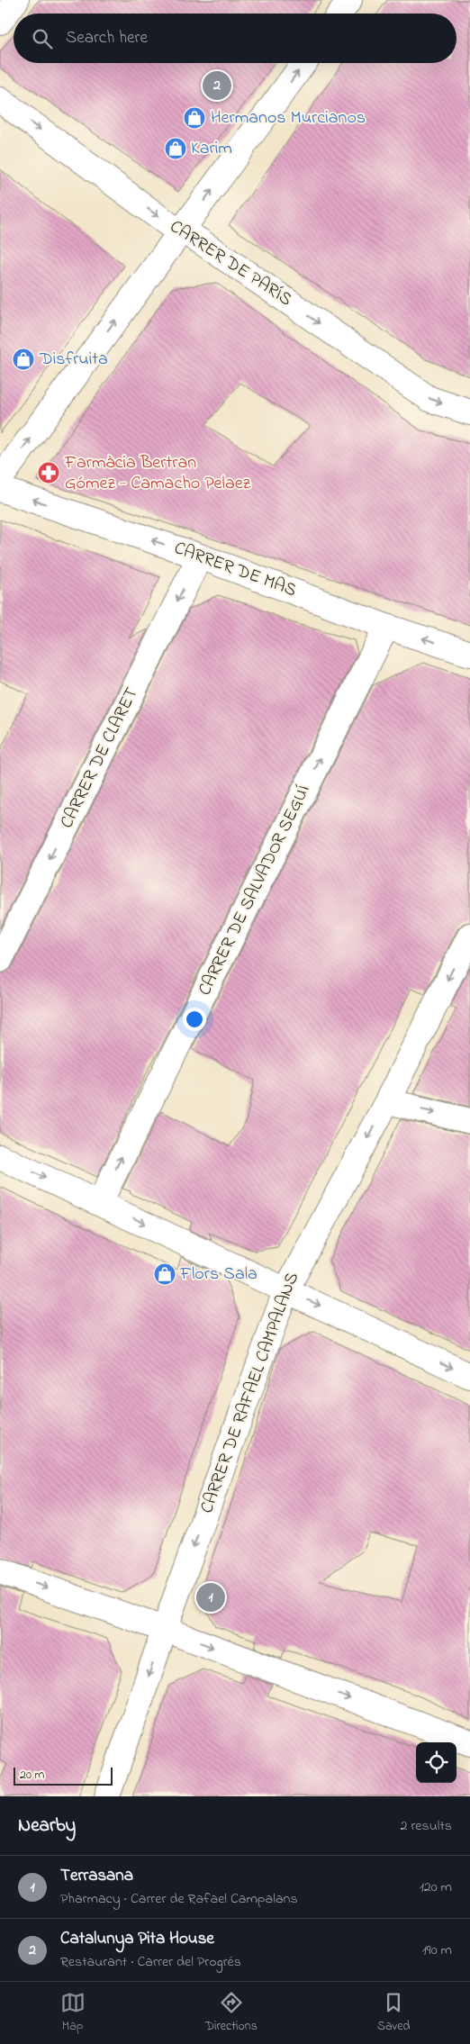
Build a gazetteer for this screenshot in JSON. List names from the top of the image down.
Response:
{
  "streets": {
    "street": [
      "CARRER DE PARÍS",
      "CARRER DE MAS",
      "CARRER DE CLARET",
      "CARRER DE SALVADOR SEGUÍ",
      "CARRER DE RAFAEL CAMPALANS"
    ]
  },
  "crossings": [
    ["CARRER DE MAS", "CARRER DE CLARET"],
    ["CARRER DE MAS", "CARRER DE SALVADOR SEGUÍ"]
  ],
  "one_way": [
    "CARRER DE PARÍS",
    "CARRER DE MAS",
    "CARRER DE CLARET",
    "CARRER DE SALVADOR SEGUÍ",
    "CARRER DE RAFAEL CAMPALANS"
  ],
  "places": {
    "shop": [
      "Hermanos Murcianos",
      "Karim",
      "Disfruita",
      "Flors Sala"
    ],
    "pharmacy": ["Farmàcia Bertran Gómez - Camacho Pelaez"]
  },
  "scale_bar": "20 m",
  "page": {
    "search": "Search here",
    "pins": ["2", "1"],
    "scale": "20 m",
    "heading": ["Nearby", "2 results"],
    "list": [
      {
        "mark": "1",
        "name": "Terrasana",
        "note": "Pharmacy · Carrer de Rafael Campalans",
        "value": "120 m"
      },
      {
        "mark": "2",
        "name": "Catalunya Pita House",
        "note": "Restaurant · Carrer del Progrés",
        "value": "190 m"
      }
    ],
    "nav": ["Map", "Directions", "Saved"]
  }
}
